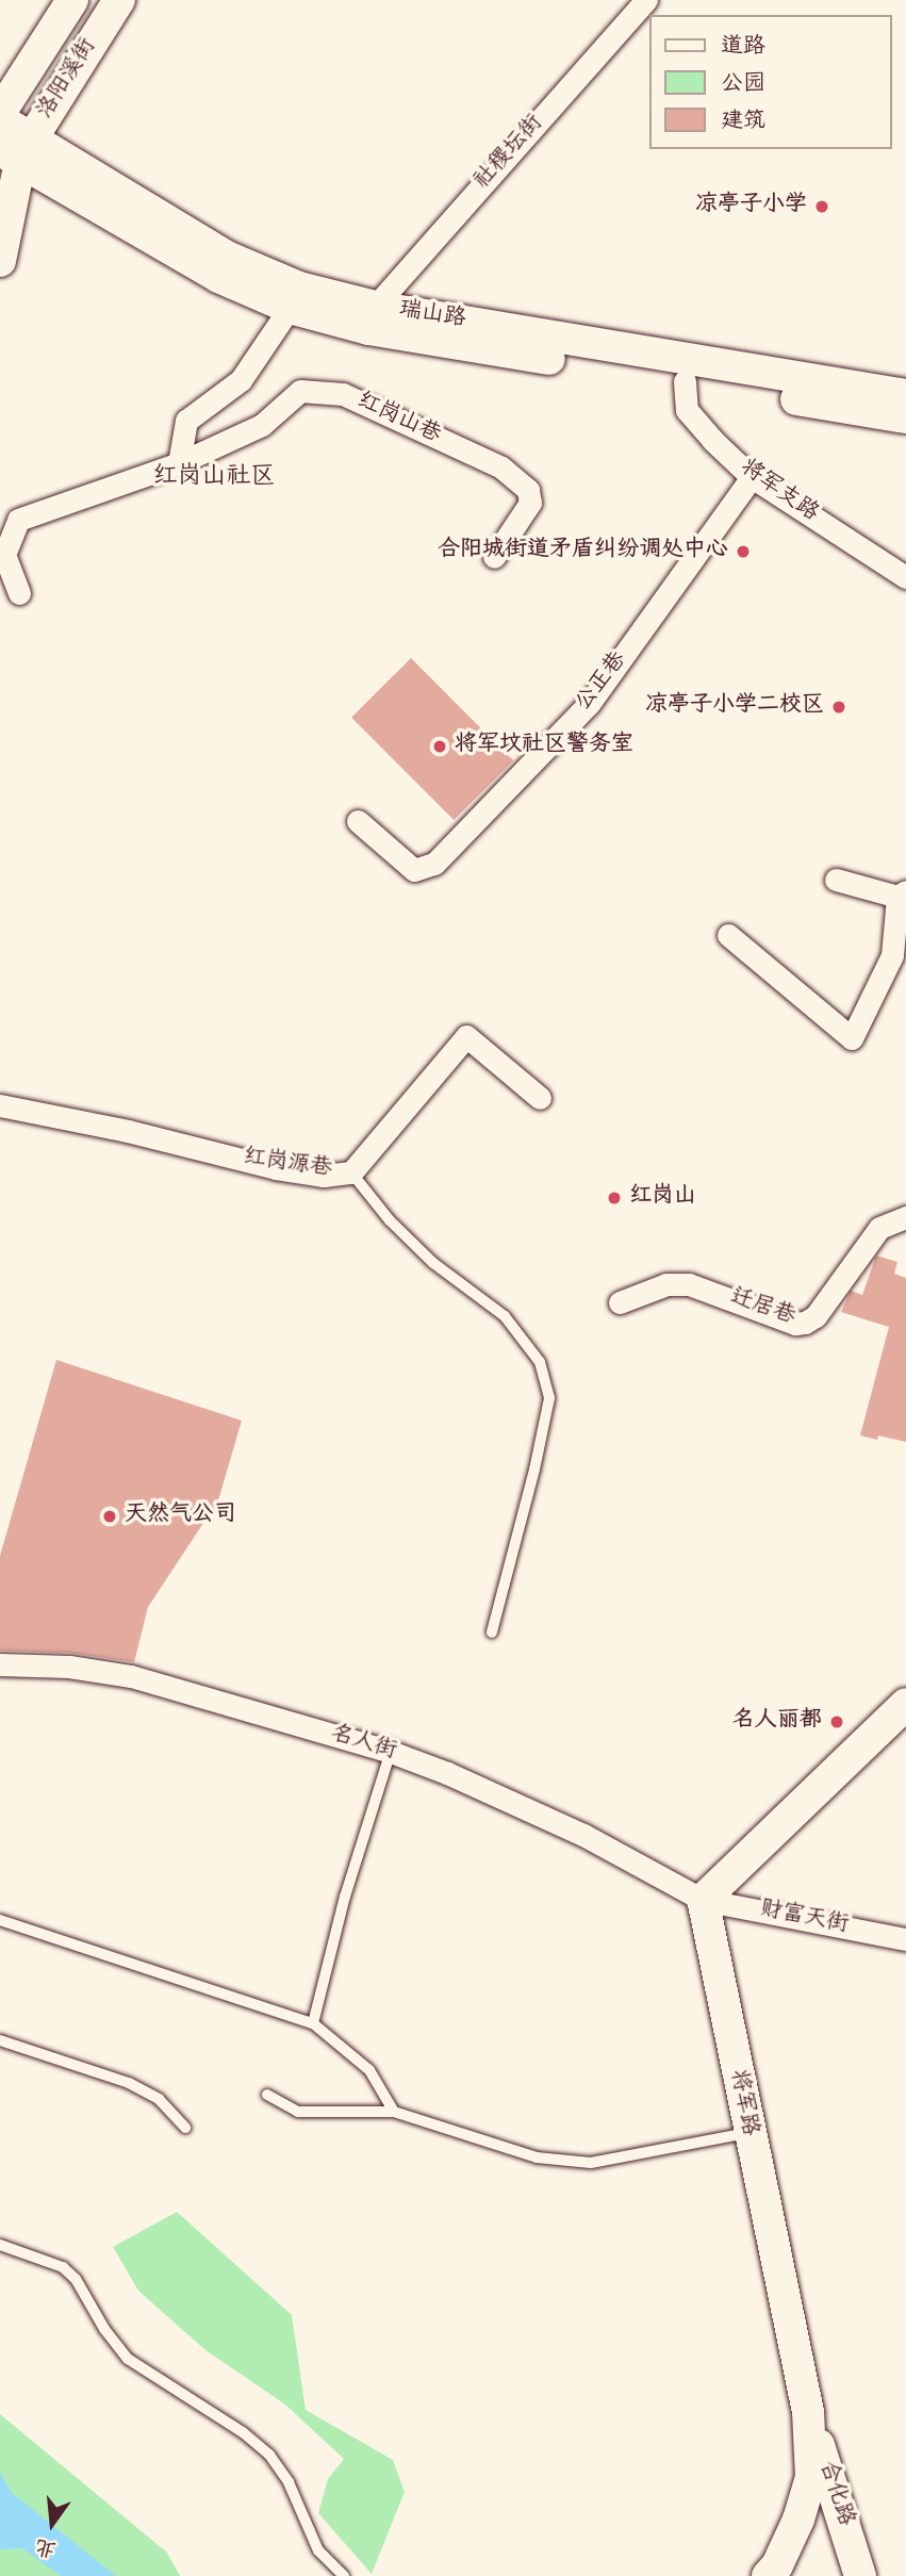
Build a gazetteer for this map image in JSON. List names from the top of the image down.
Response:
{
  "streets": {
    "main road": [
      "洛阳溪街",
      "瑞山路",
      "将军路",
      "合化路"
    ],
    "street": [
      "社稷坛街",
      "红岗山巷",
      "将军支路",
      "公正巷",
      "红岗源巷",
      "迁居巷",
      "名人街",
      "财富天街"
    ]
  },
  "crossings": [
    ["洛阳溪街", "瑞山路"],
    ["社稷坛街", "瑞山路"],
    ["瑞山路", "将军支路"],
    ["将军支路", "公正巷"],
    ["名人街", "财富天街"],
    ["名人街", "将军路"],
    ["财富天街", "将军路"],
    ["将军路", "合化路"]
  ],
  "districts": ["红岗山社区"],
  "places": [
    "凉亭子小学",
    "合阳城街道矛盾纠纷调处中心",
    "凉亭子小学二校区",
    "将军坟社区警务室",
    "红岗山",
    "天然气公司",
    "名人丽都"
  ],
  "legend": ["道路", "公园", "建筑"],
  "north": "bottom"
}
